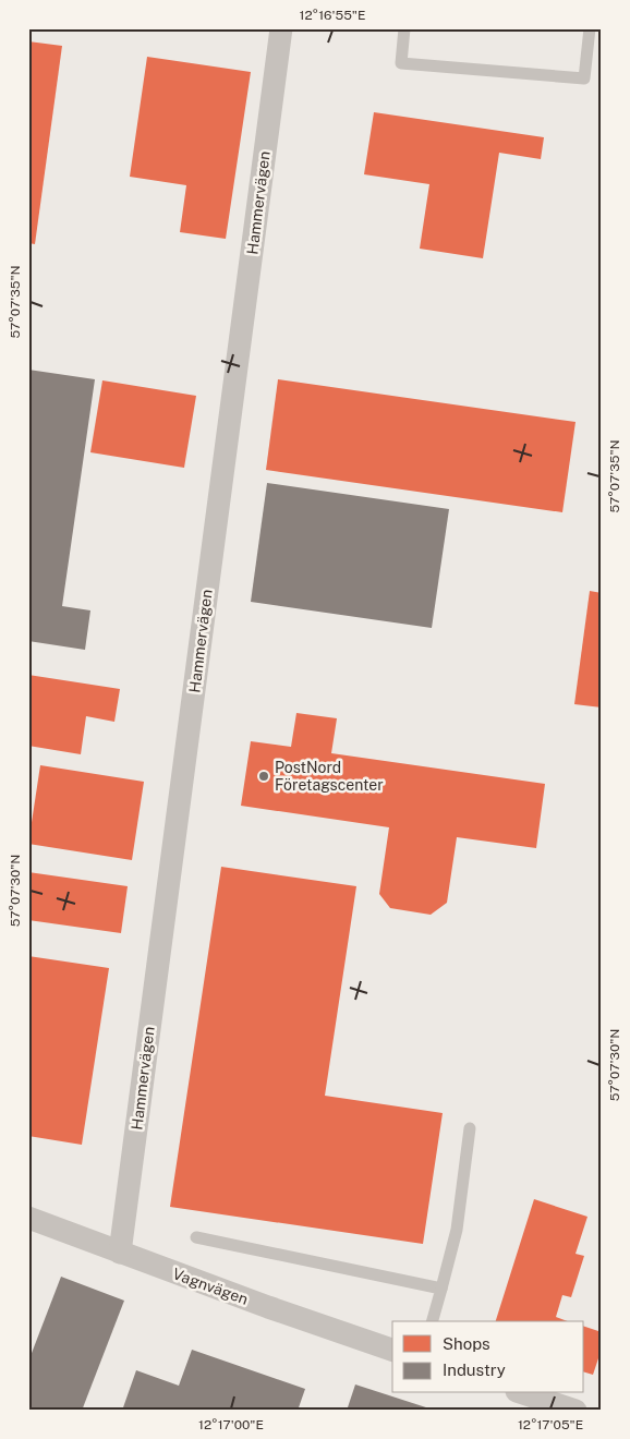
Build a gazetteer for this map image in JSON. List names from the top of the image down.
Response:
{
  "streets": {
    "street": ["Hammervägen", "Vagnvägen"]
  },
  "crossings": [
    ["Hammervägen", "Vagnvägen"]
  ],
  "places": ["PostNord Företagscenter"],
  "legend": ["Shops", "Industry"],
  "coordinates": [
    "12°16'55\"E",
    "57°07'35\"N",
    "57°07'30\"N",
    "12°17'00\"E",
    "12°17'05\"E"
  ]
}
